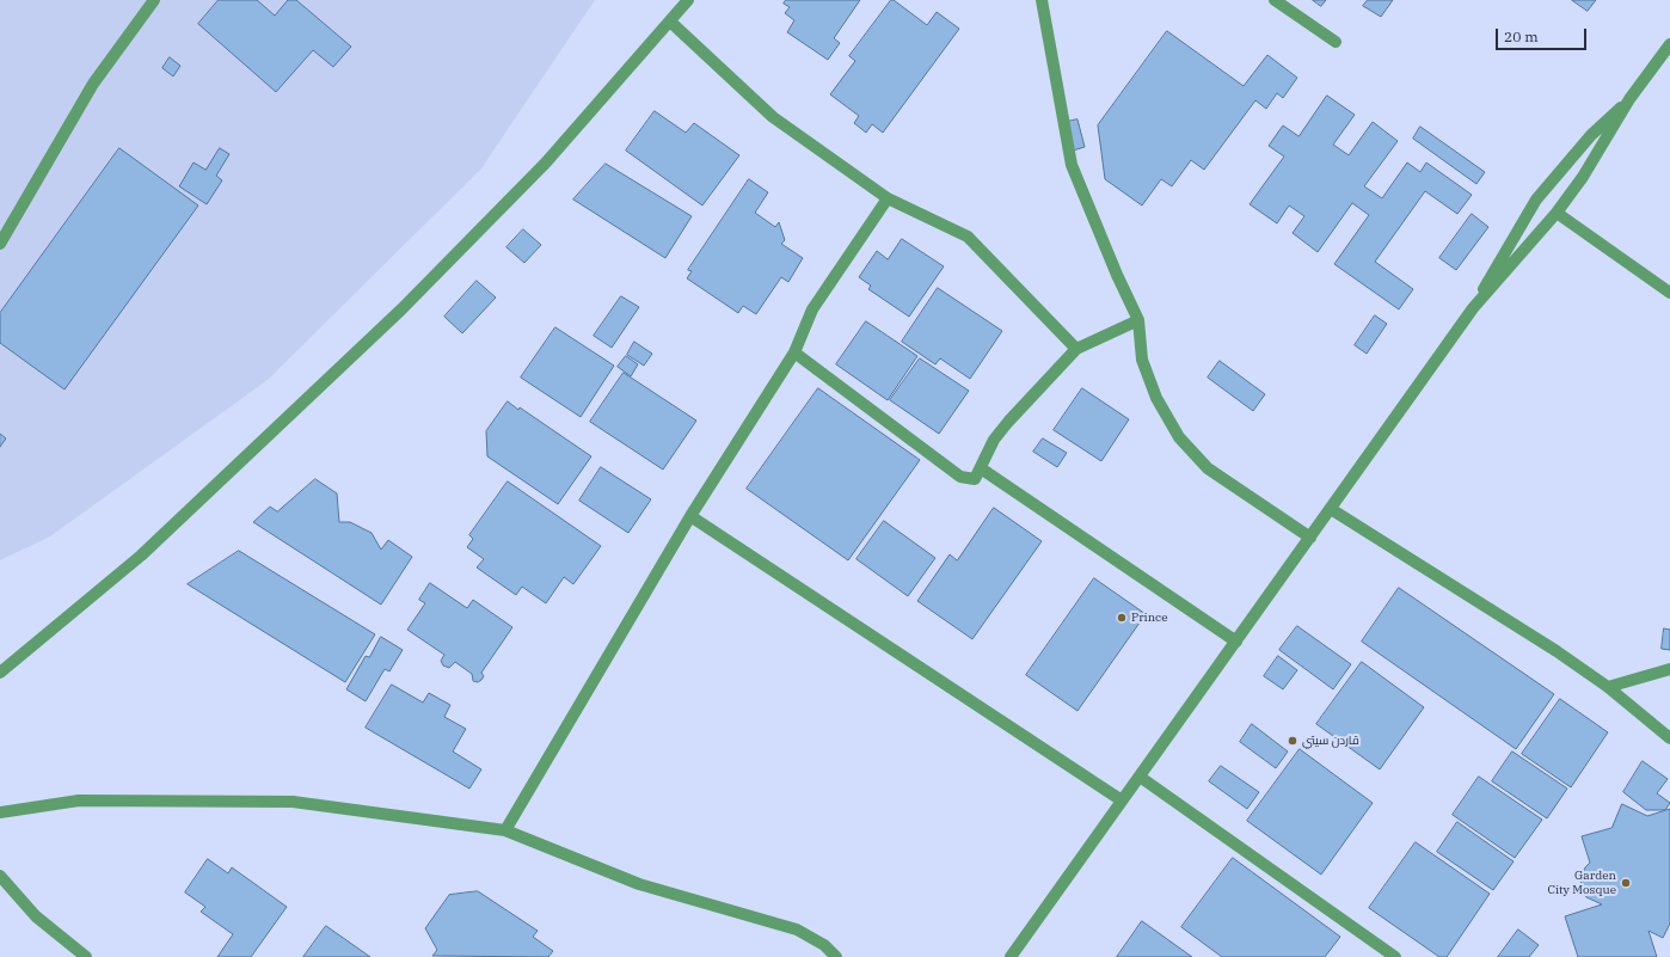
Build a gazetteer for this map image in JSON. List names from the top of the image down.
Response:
{
  "places": ["Prince", "قاردن سيتي", "Garden City Mosque"],
  "scale_bar": "20 m"
}
